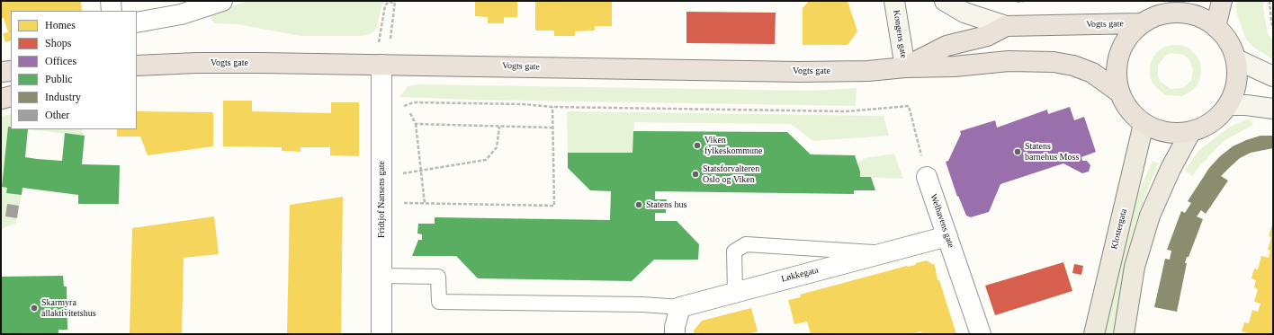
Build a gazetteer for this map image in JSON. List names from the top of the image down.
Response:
{
  "streets": {
    "highway": ["Vogts gate"],
    "main road": ["Klostergata"],
    "street": [
      "Kongens gate",
      "Fridtjof Nansens gate",
      "Welhavens gate",
      "Løkkegata"
    ]
  },
  "crossings": [
    ["Vogts gate", "Kongens gate"],
    ["Vogts gate", "Fridtjof Nansens gate"],
    ["Vogts gate", "Klostergata"],
    ["Welhavens gate", "Løkkegata"]
  ],
  "places": [
    "Viken fylkeskommune",
    "Statens barnehus Moss",
    "Statsforvalteren Oslo og Viken",
    "Statens hus",
    "Skarmyra allaktivitetshus"
  ],
  "legend": [
    "Homes",
    "Shops",
    "Offices",
    "Public",
    "Industry",
    "Other"
  ]
}
